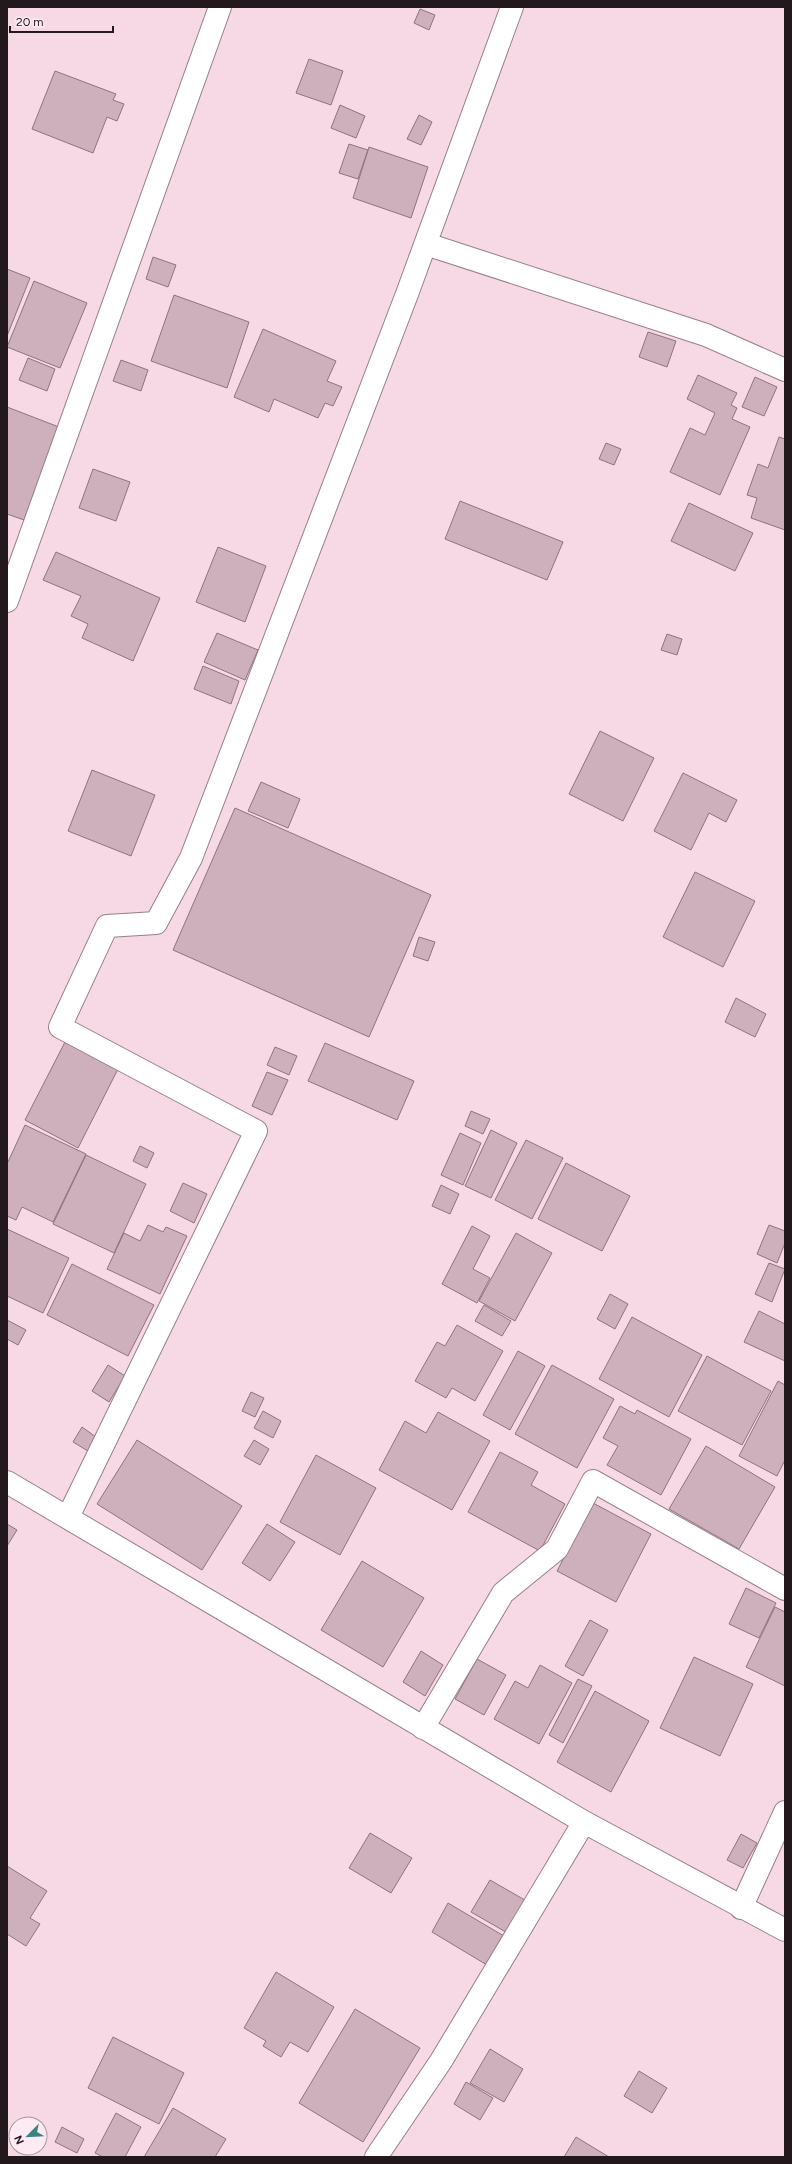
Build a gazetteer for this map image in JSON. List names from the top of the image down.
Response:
{
  "scale_bar": "20 m",
  "north": "bottom left"
}
